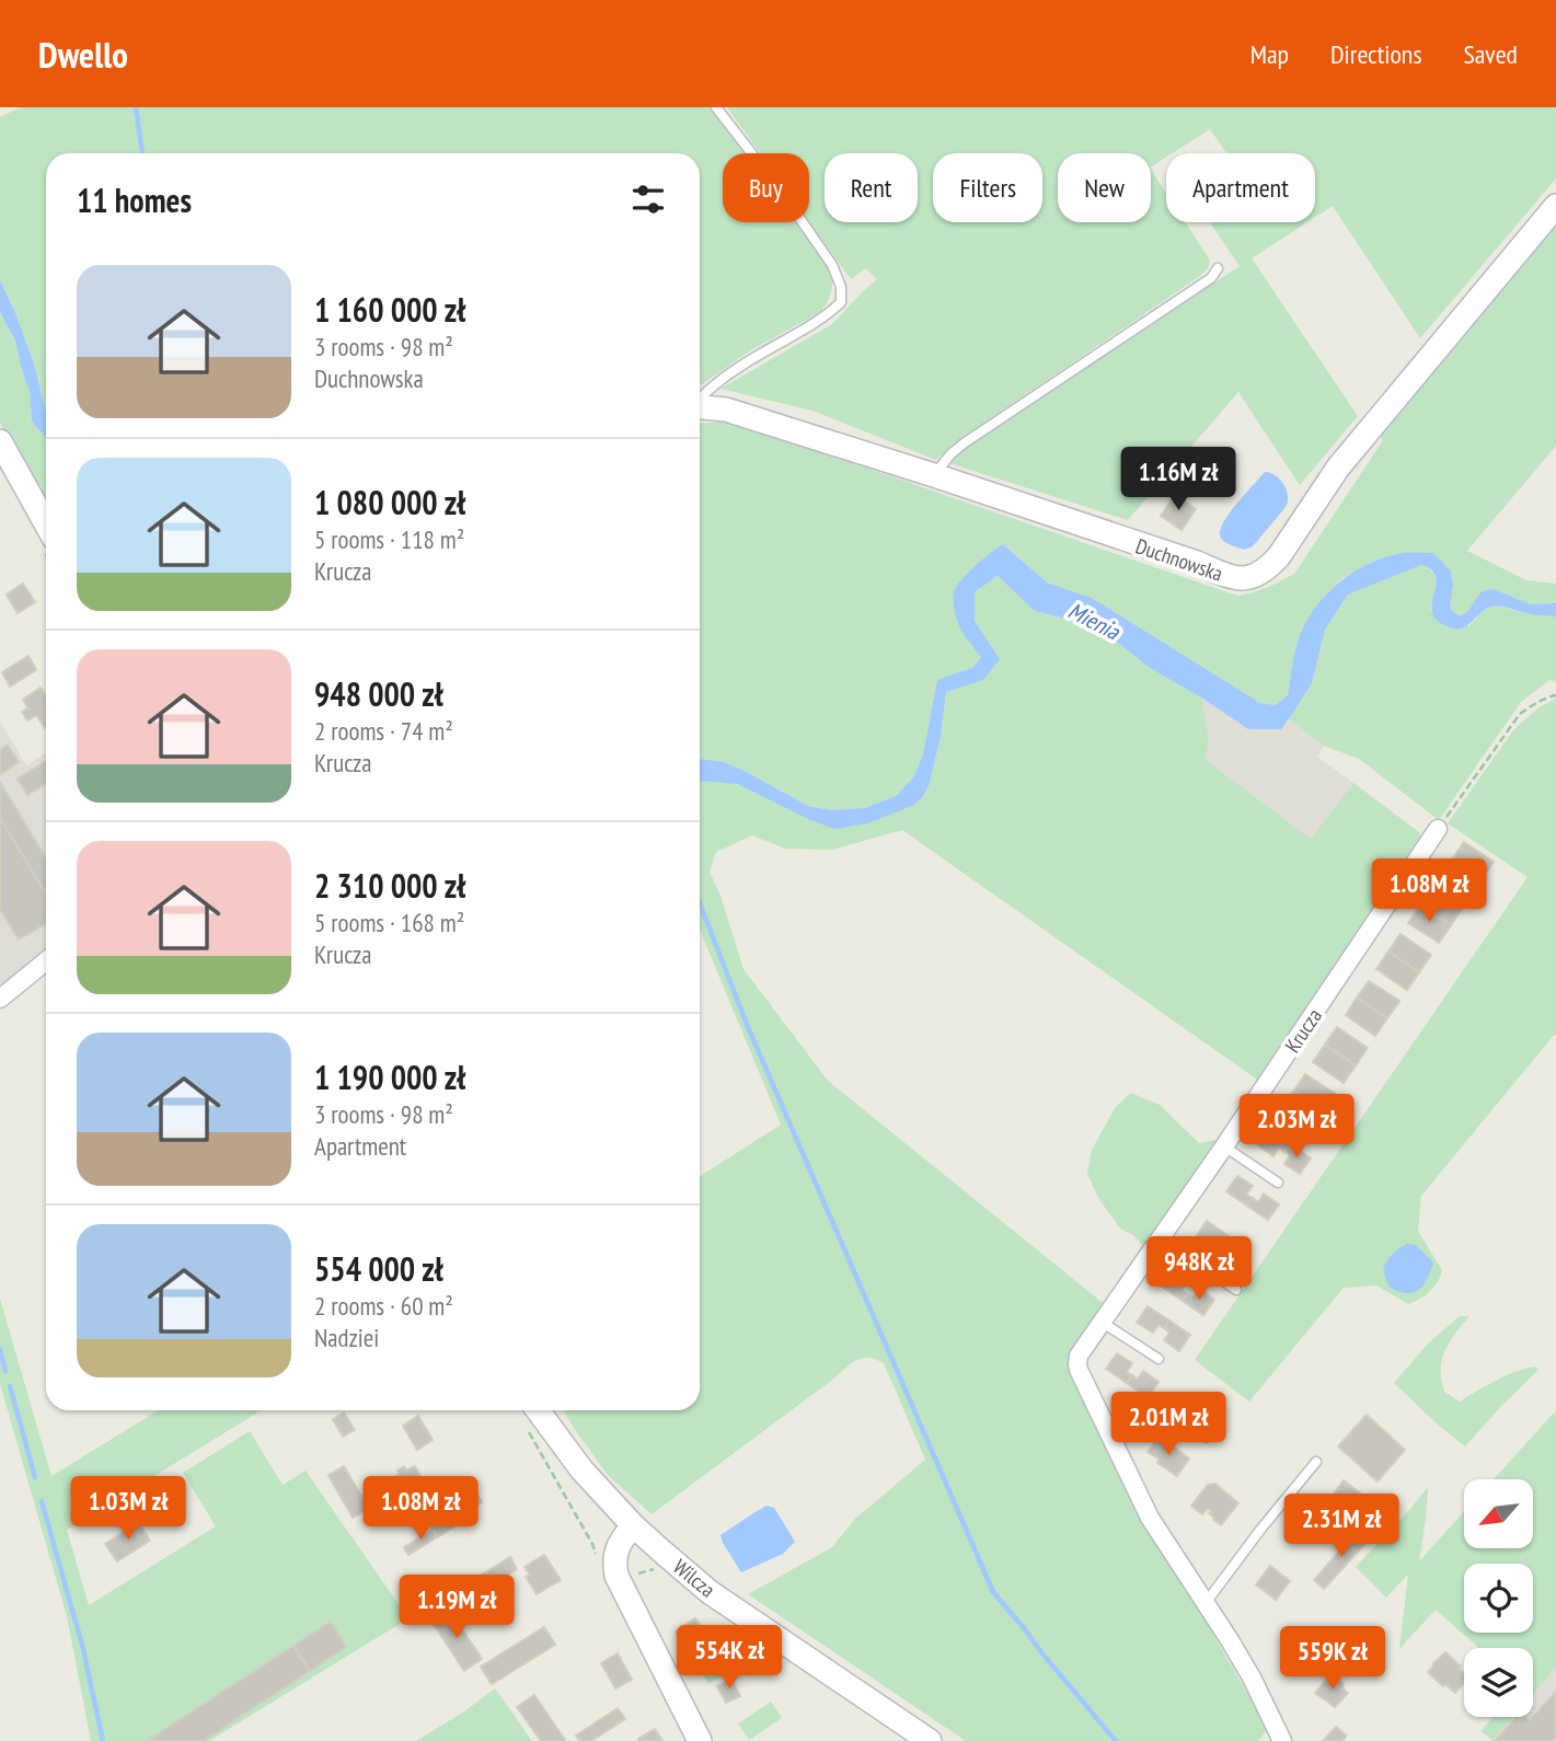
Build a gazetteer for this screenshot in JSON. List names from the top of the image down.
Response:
{
  "streets": {
    "street": ["Duchnowska", "Krucza", "Wilcza"]
  },
  "water": ["Mienia"],
  "north": "bottom left",
  "page": {
    "header": "Dwello",
    "nav": ["Map", "Directions", "Saved"],
    "chip": [
      "Buy",
      "Rent",
      "Filters",
      "New",
      "Apartment"
    ],
    "heading": "11 homes",
    "list": [
      {
        "name": "1 160 000 zł",
        "note": "3 rooms · 98 m² · Duchnowska"
      },
      {
        "name": "1 080 000 zł",
        "note": "5 rooms · 118 m² · Krucza"
      },
      {
        "name": "948 000 zł",
        "note": "2 rooms · 74 m² · Krucza"
      },
      {
        "name": "2 310 000 zł",
        "note": "5 rooms · 168 m² · Krucza"
      },
      {
        "name": "1 190 000 zł",
        "note": "3 rooms · 98 m² · Apartment"
      },
      {
        "name": "554 000 zł",
        "note": "2 rooms · 60 m² · Nadziei"
      }
    ],
    "price": [
      "1.16M zł",
      "1.08M zł",
      "2.03M zł",
      "948K zł",
      "2.01M zł",
      "1.03M zł",
      "1.08M zł",
      "2.31M zł",
      "1.19M zł",
      "554K zł",
      "559K zł"
    ]
  }
}
